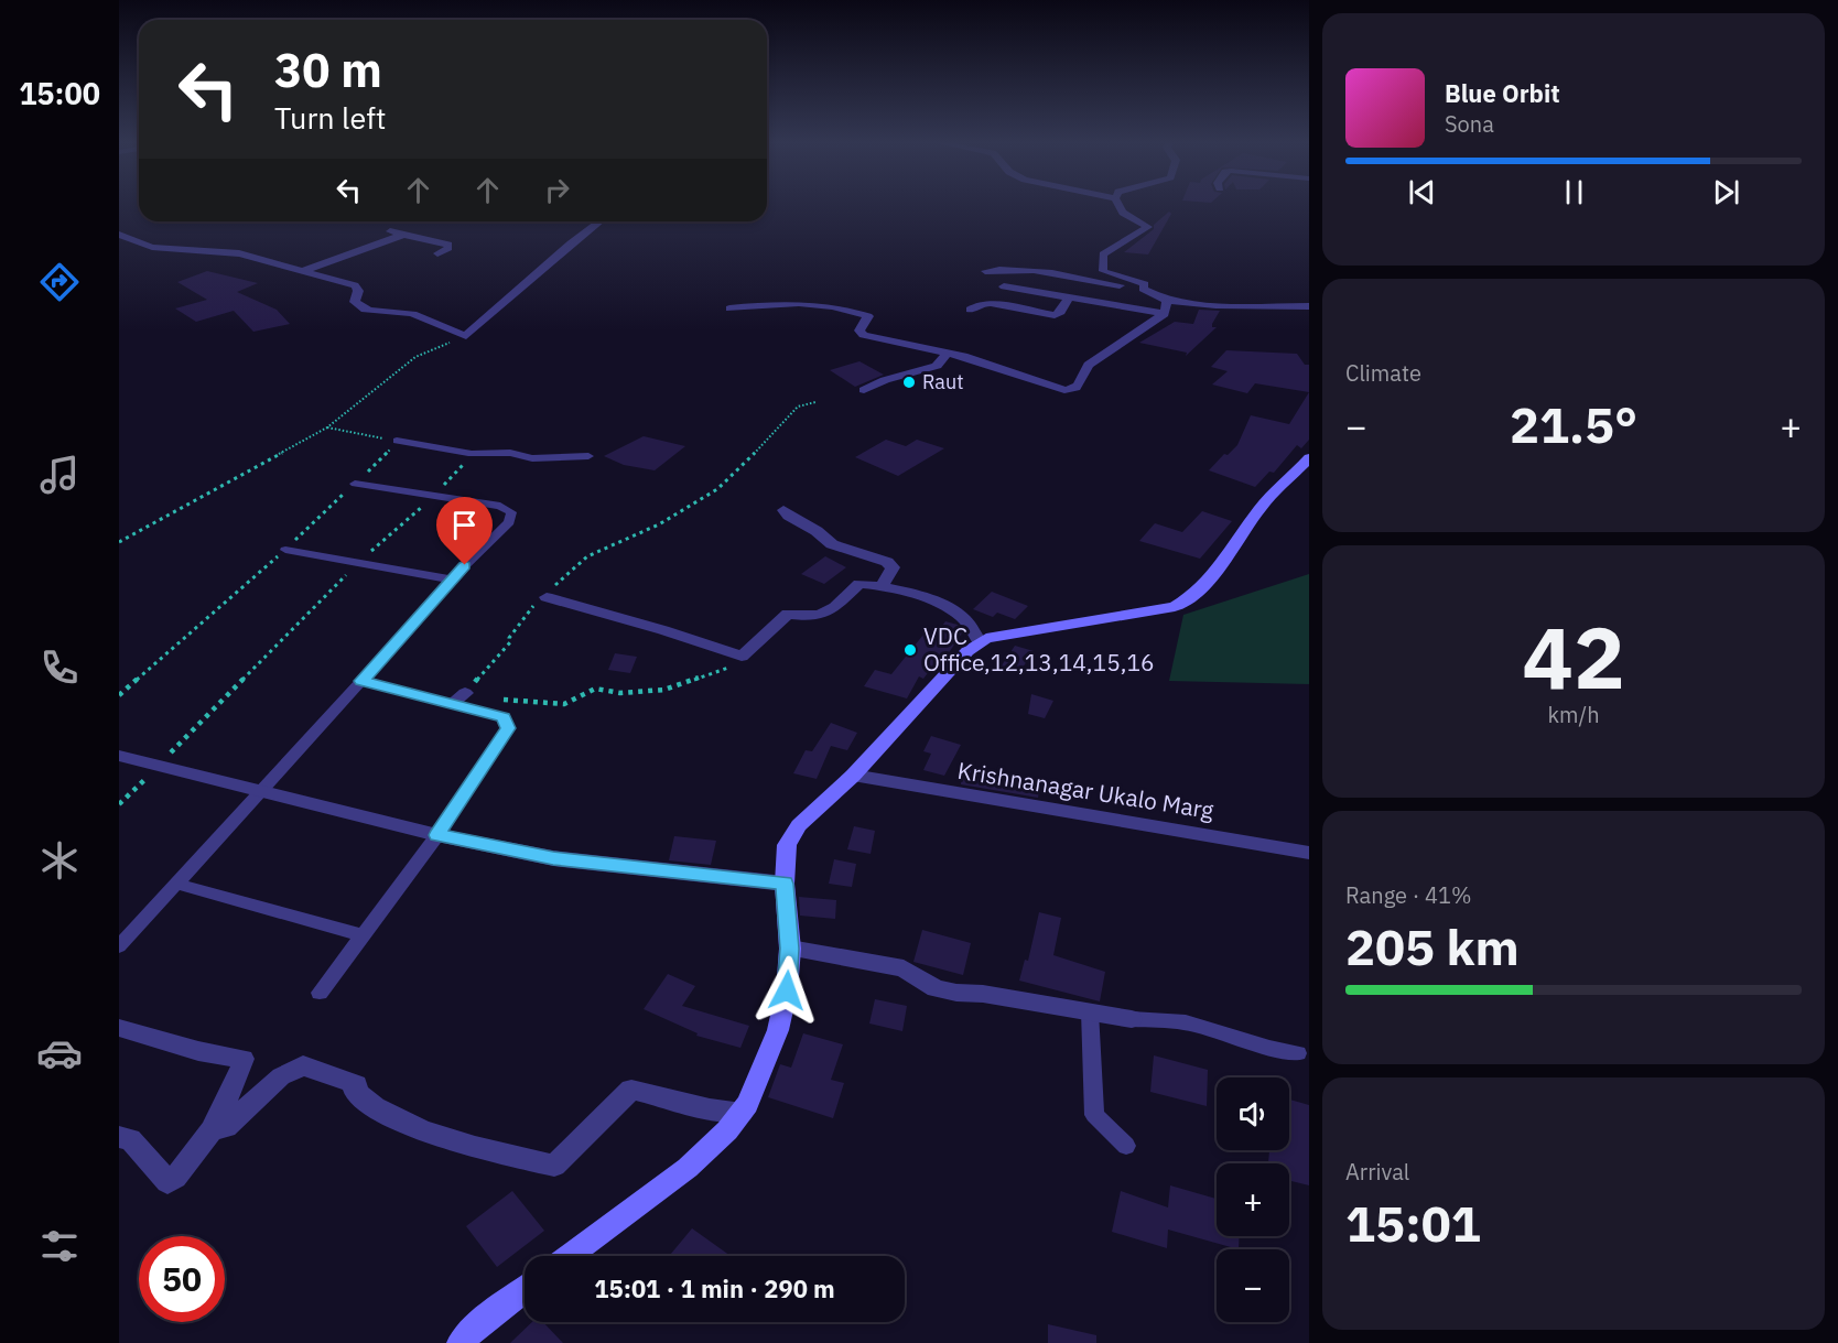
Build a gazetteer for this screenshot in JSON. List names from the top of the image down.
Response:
{
  "streets": {
    "street": ["Krishnanagar Ukalo Marg"]
  },
  "places": ["Raut", "VDC Office,12,13,14,15,16"],
  "page": {
    "tabs": "15:00",
    "turn": ["30 m", "Turn left"],
    "song": ["Blue Orbit", "Sona"],
    "tile": [
      "Climate",
      ["42", "km/h"],
      ["Range · 41%", "205 km"],
      ["Arrival", "15:01"]
    ],
    "heat": ["−", "21.5°", "+"],
    "map_buttons": ["+", "−"],
    "limit": "50",
    "trip": "15:01 · 1 min · 290 m"
  }
}
